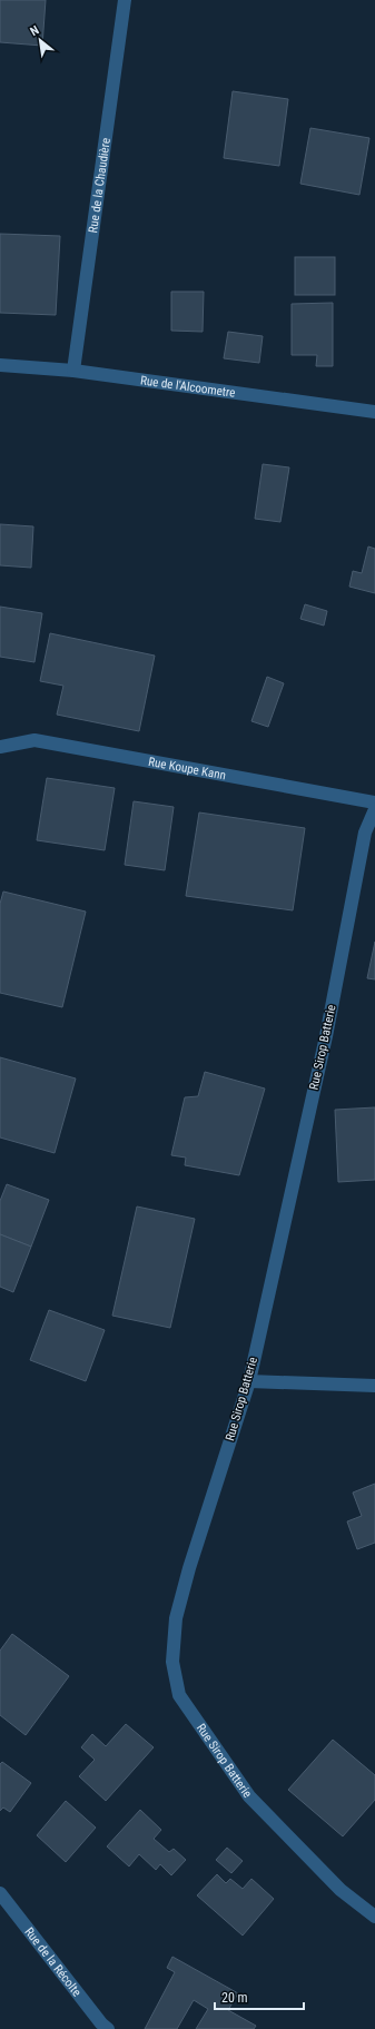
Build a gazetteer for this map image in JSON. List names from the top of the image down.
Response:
{
  "streets": {
    "street": [
      "Rue de la Chaudière",
      "Rue de l'Alcoometre",
      "Rue Koupe Kann",
      "Rue Sirop Batterie",
      "Rue de la Récolte"
    ]
  },
  "crossings": [
    ["Rue de la Chaudière", "Rue de l'Alcoometre"]
  ],
  "scale_bar": "20 m",
  "north": "top left"
}
